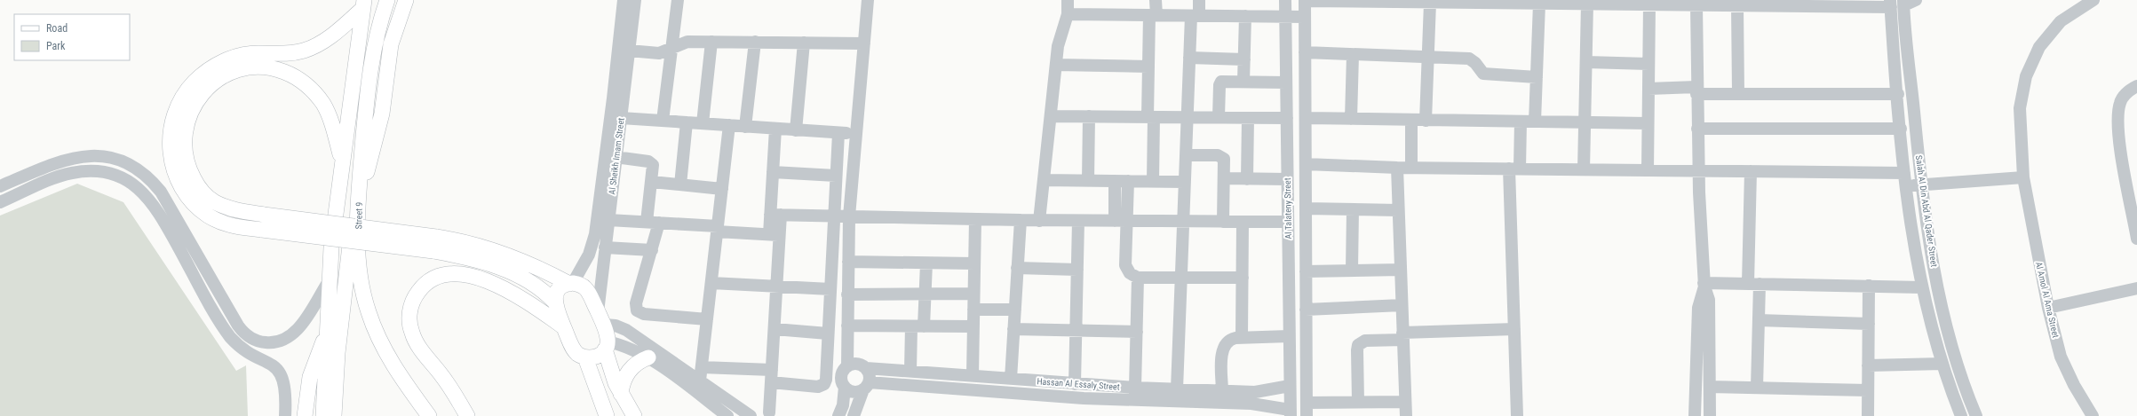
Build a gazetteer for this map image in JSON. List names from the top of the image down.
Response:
{
  "streets": {
    "main road": ["Street 9"],
    "street": [
      "Al Sheikh Imam Street",
      "Al Talateny Street",
      "Salah Al Din Abd Al Qader Street",
      "Al Amol Al Ama Street",
      "Hassan Al Essaly Street"
    ]
  },
  "crossings": [
    ["Al Talateny Street", "Hassan Al Essaly Street"]
  ],
  "legend": ["Road", "Park"]
}
